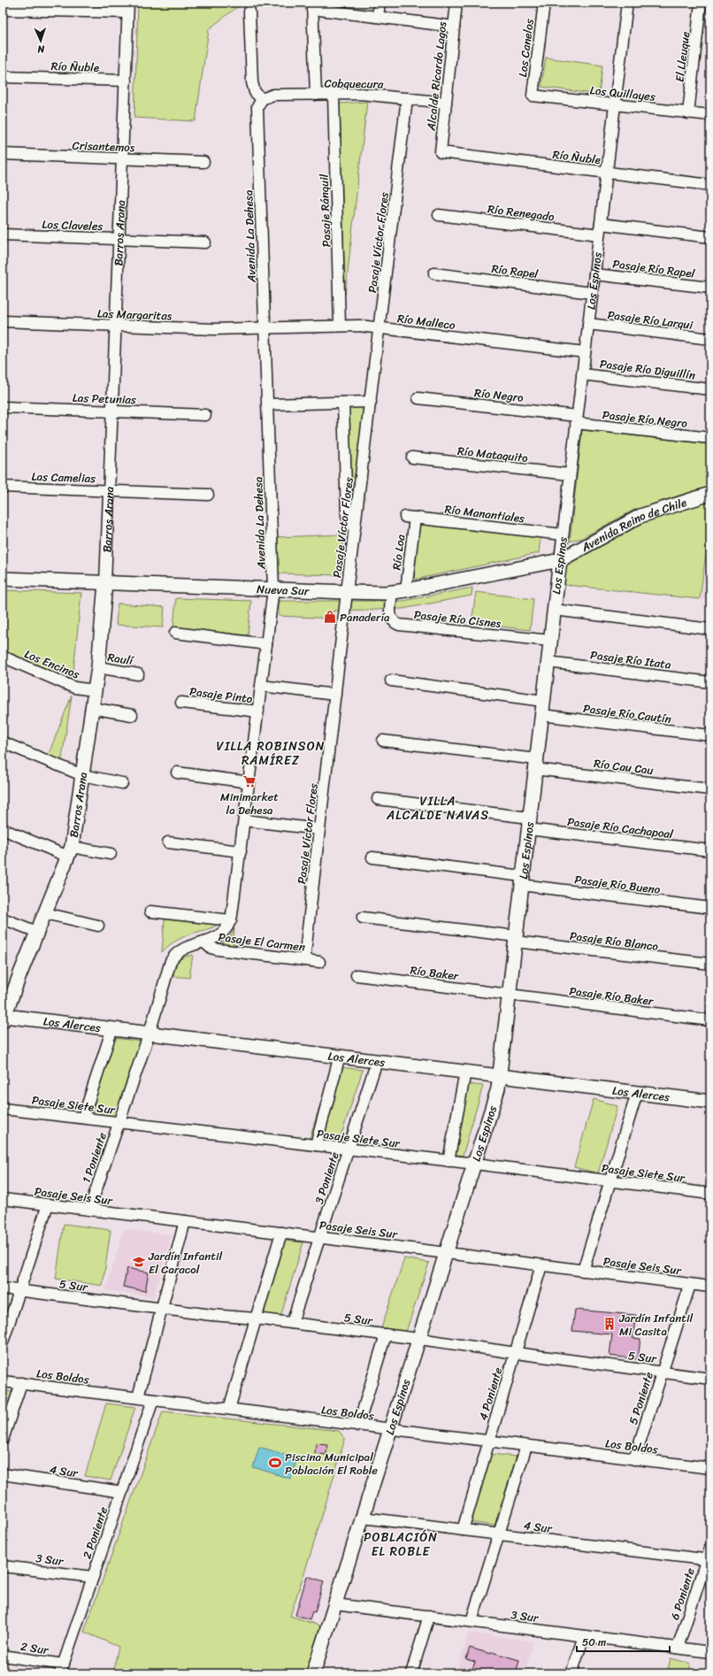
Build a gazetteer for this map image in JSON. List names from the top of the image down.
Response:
{
  "streets": {
    "street": [
      "Los Canelos",
      "El Lleuque",
      "Río Ñuble",
      "Alcalde Ricardo Lagos",
      "Cobquecura",
      "Los Quillayes",
      "Crisantemos",
      "Pasaje Ránquil",
      "Río Renegado",
      "Los Claveles",
      "Barros Arana",
      "Avenida La Dehesa",
      "Pasaje Víctor Flores",
      "Pasaje Río Rapel",
      "Río Rapel",
      "Los Espinos",
      "Las Margaritas",
      "Pasaje Río Larqui",
      "Río Malleco",
      "Pasaje Río Diguillín",
      "Río Negro",
      "Las Petunias",
      "Pasaje Río Negro",
      "Río Mataquito",
      "Las Camelias",
      "Río Manantiales",
      "Avenida Reino de Chile",
      "Río Loa",
      "Nueva Sur",
      "Pasaje Río Cisnes",
      "Raulí",
      "Pasaje Río Itata",
      "Los Encinos",
      "Pasaje Pinto",
      "Pasaje Río Cautín",
      "Río Cau Cau",
      "Pasaje Río Cachapoal",
      "Pasaje Río Bueno",
      "Pasaje Río Blanco",
      "Pasaje El Carmen",
      "Río Baker",
      "Pasaje Río Baker",
      "Los Alerces",
      "Pasaje Siete Sur",
      "1 Poniente",
      "3 Poniente",
      "Pasaje Seis Sur",
      "5 Sur",
      "Los Boldos",
      "4 Poniente",
      "5 Poniente",
      "4 Sur",
      "2 Poniente",
      "3 Sur",
      "6 Poniente",
      "2 Sur"
    ]
  },
  "crossings": [
    ["Los Canelos", "Los Quillayes"],
    ["El Lleuque", "Los Quillayes"],
    ["Río Ñuble", "Alcalde Ricardo Lagos"],
    ["Río Ñuble", "Barros Arana"],
    ["Río Ñuble", "Los Espinos"],
    ["Alcalde Ricardo Lagos", "Cobquecura"],
    ["Cobquecura", "Pasaje Ránquil"],
    ["Cobquecura", "Avenida La Dehesa"],
    ["Cobquecura", "Pasaje Víctor Flores"],
    ["Los Quillayes", "Los Espinos"],
    ["Crisantemos", "Barros Arana"],
    ["Pasaje Ránquil", "Río Malleco"],
    ["Río Renegado", "Los Espinos"],
    ["Los Claveles", "Barros Arana"],
    ["Barros Arana", "Las Margaritas"],
    ["Barros Arana", "Las Petunias"],
    ["Barros Arana", "Las Camelias"],
    ["Barros Arana", "Nueva Sur"],
    ["Barros Arana", "Raulí"],
    ["Barros Arana", "Los Encinos"],
    ["Barros Arana", "Los Alerces"],
    ["Avenida La Dehesa", "Las Margaritas"],
    ["Avenida La Dehesa", "Río Malleco"],
    ["Avenida La Dehesa", "Nueva Sur"],
    ["Avenida La Dehesa", "Pasaje Pinto"],
    ["Avenida La Dehesa", "Pasaje El Carmen"],
    ["Avenida La Dehesa", "Los Alerces"],
    ["Avenida La Dehesa", "1 Poniente"],
    ["Pasaje Víctor Flores", "Río Malleco"],
    ["Pasaje Víctor Flores", "Nueva Sur"],
    ["Pasaje Víctor Flores", "Pasaje El Carmen"],
    ["Pasaje Río Rapel", "Los Espinos"],
    ["Río Rapel", "Los Espinos"],
    ["Los Espinos", "Pasaje Río Larqui"],
    ["Los Espinos", "Río Malleco"],
    ["Los Espinos", "Pasaje Río Diguillín"],
    ["Los Espinos", "Río Negro"],
    ["Los Espinos", "Pasaje Río Negro"],
    ["Los Espinos", "Río Mataquito"],
    ["Los Espinos", "Río Manantiales"],
    ["Los Espinos", "Avenida Reino de Chile"],
    ["Los Espinos", "Nueva Sur"],
    ["Los Espinos", "Pasaje Río Cisnes"],
    ["Los Espinos", "Pasaje Río Itata"],
    ["Los Espinos", "Pasaje Río Cautín"],
    ["Los Espinos", "Río Cau Cau"],
    ["Los Espinos", "Pasaje Río Cachapoal"],
    ["Los Espinos", "Pasaje Río Bueno"],
    ["Los Espinos", "Pasaje Río Blanco"],
    ["Los Espinos", "Río Baker"],
    ["Los Espinos", "Pasaje Río Baker"],
    ["Los Espinos", "Los Alerces"],
    ["Los Espinos", "Pasaje Siete Sur"],
    ["Los Espinos", "Pasaje Seis Sur"],
    ["Los Espinos", "5 Sur"],
    ["Los Espinos", "Los Boldos"],
    ["Los Espinos", "4 Sur"],
    ["Los Espinos", "3 Sur"],
    ["Las Margaritas", "Río Malleco"],
    ["Río Negro", "Pasaje Río Negro"],
    ["Río Manantiales", "Río Loa"],
    ["Avenida Reino de Chile", "Nueva Sur"],
    ["Río Loa", "Nueva Sur"],
    ["Nueva Sur", "Pasaje Río Cisnes"],
    ["Río Baker", "Pasaje Río Baker"],
    ["Los Alerces", "1 Poniente"],
    ["Los Alerces", "3 Poniente"],
    ["Pasaje Siete Sur", "1 Poniente"],
    ["Pasaje Siete Sur", "3 Poniente"],
    ["1 Poniente", "Pasaje Seis Sur"],
    ["3 Poniente", "Pasaje Seis Sur"],
    ["3 Poniente", "5 Sur"],
    ["Pasaje Seis Sur", "4 Poniente"],
    ["Pasaje Seis Sur", "5 Poniente"],
    ["5 Sur", "4 Poniente"],
    ["5 Sur", "5 Poniente"],
    ["Los Boldos", "4 Poniente"],
    ["Los Boldos", "5 Poniente"],
    ["Los Boldos", "2 Poniente"],
    ["4 Poniente", "4 Sur"],
    ["4 Sur", "2 Poniente"],
    ["4 Sur", "6 Poniente"],
    ["2 Poniente", "3 Sur"],
    ["2 Poniente", "2 Sur"],
    ["3 Sur", "6 Poniente"]
  ],
  "districts": ["VILLA ROBINSON RAMÍREZ", "VILLA ALCALDE NAVAS", "POBLACIÓN EL ROBLE"],
  "places": {
    "shop": ["Panadería"],
    "supermarket": ["Minimarket la Dehesa"],
    "school or university": ["Jardín Infantil El Caracol"],
    "building": ["Jardín Infantil Mi Casita"],
    "sports": ["Piscina Municipal Población El Roble"]
  },
  "scale_bar": "50 m",
  "north": "bottom"
}
